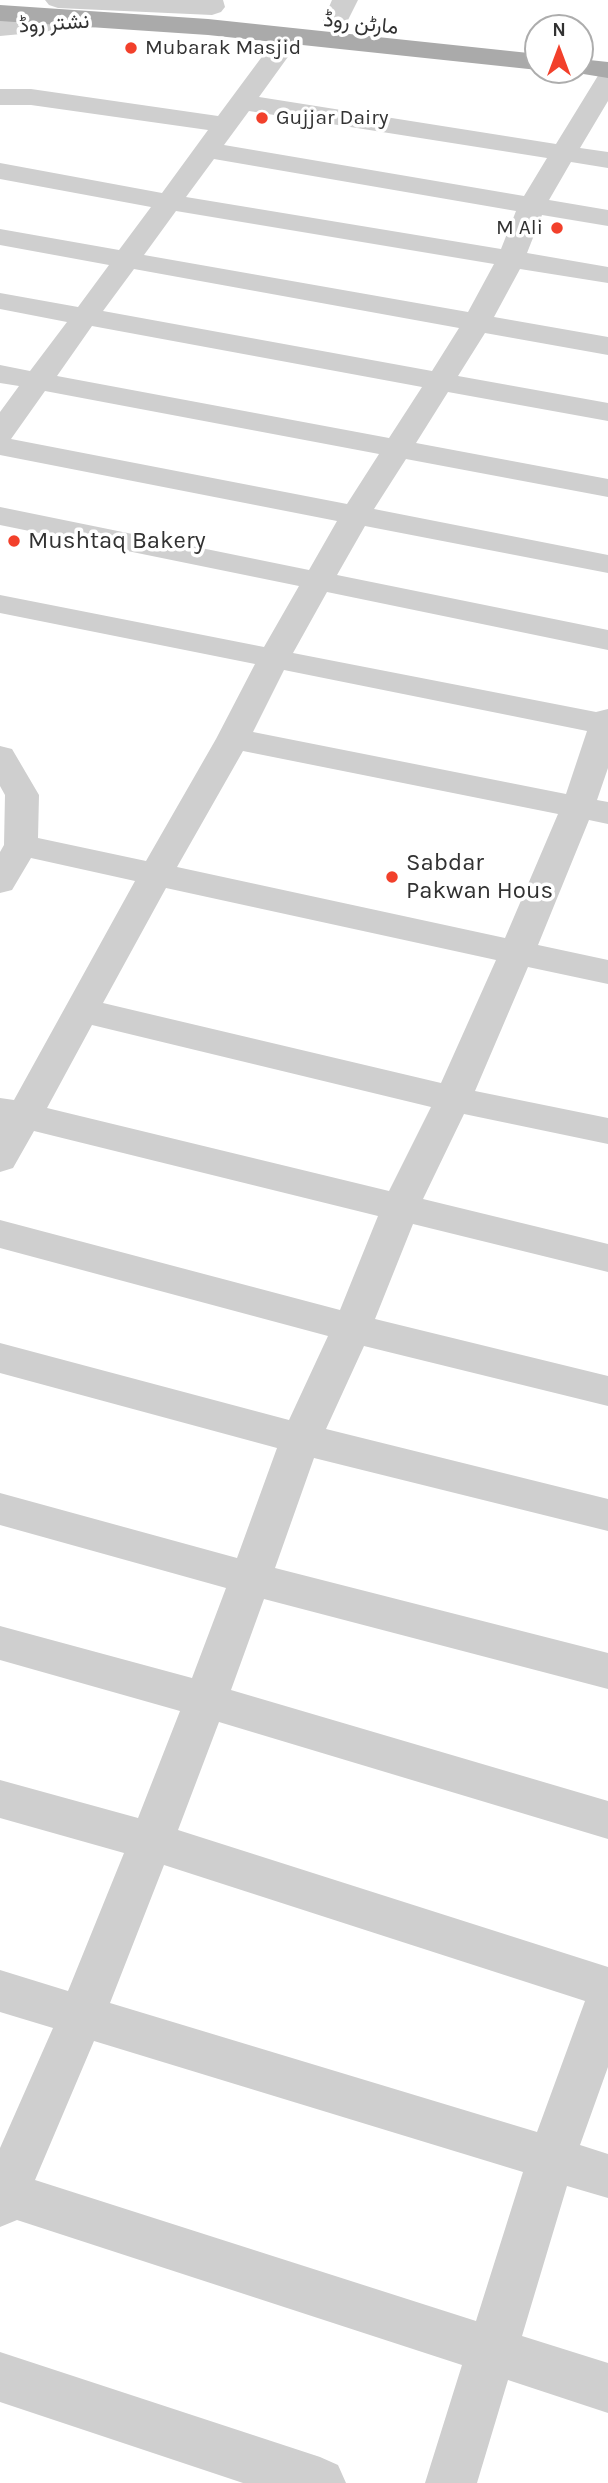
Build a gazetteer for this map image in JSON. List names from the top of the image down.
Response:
{
  "streets": {
    "main road": ["مارٹن روڈ"],
    "street": ["نشتر روڈ"]
  },
  "crossings": [
    ["نشتر روڈ", "مارٹن روڈ"]
  ],
  "places": [
    "Mubarak Masjid",
    "Gujjar Dairy",
    "M Ali",
    "Mushtaq Bakery",
    "Sabdar Pakwan Hous"
  ],
  "north": "top"
}
